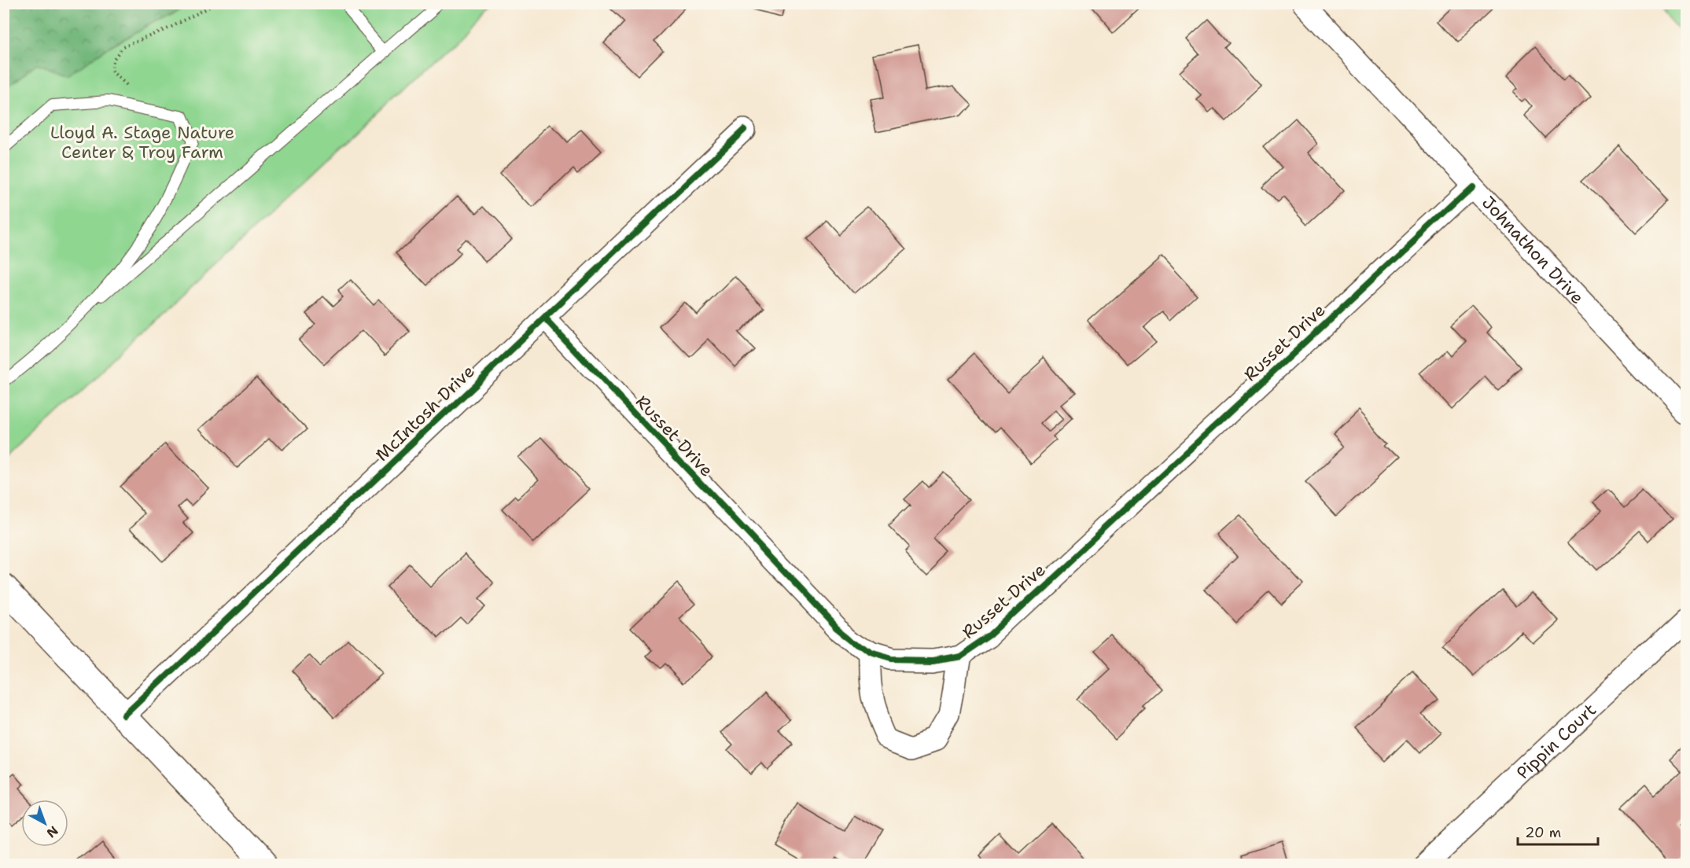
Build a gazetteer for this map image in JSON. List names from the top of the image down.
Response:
{
  "streets": {
    "street": [
      "Johnathon Drive",
      "Russet Drive",
      "McIntosh Drive",
      "Pippin Court"
    ]
  },
  "crossings": [
    ["Johnathon Drive", "Russet Drive"],
    ["Russet Drive", "McIntosh Drive"]
  ],
  "parks": ["Lloyd A. Stage Nature Center & Troy Farm"],
  "scale_bar": "20 m",
  "north": "bottom right"
}
